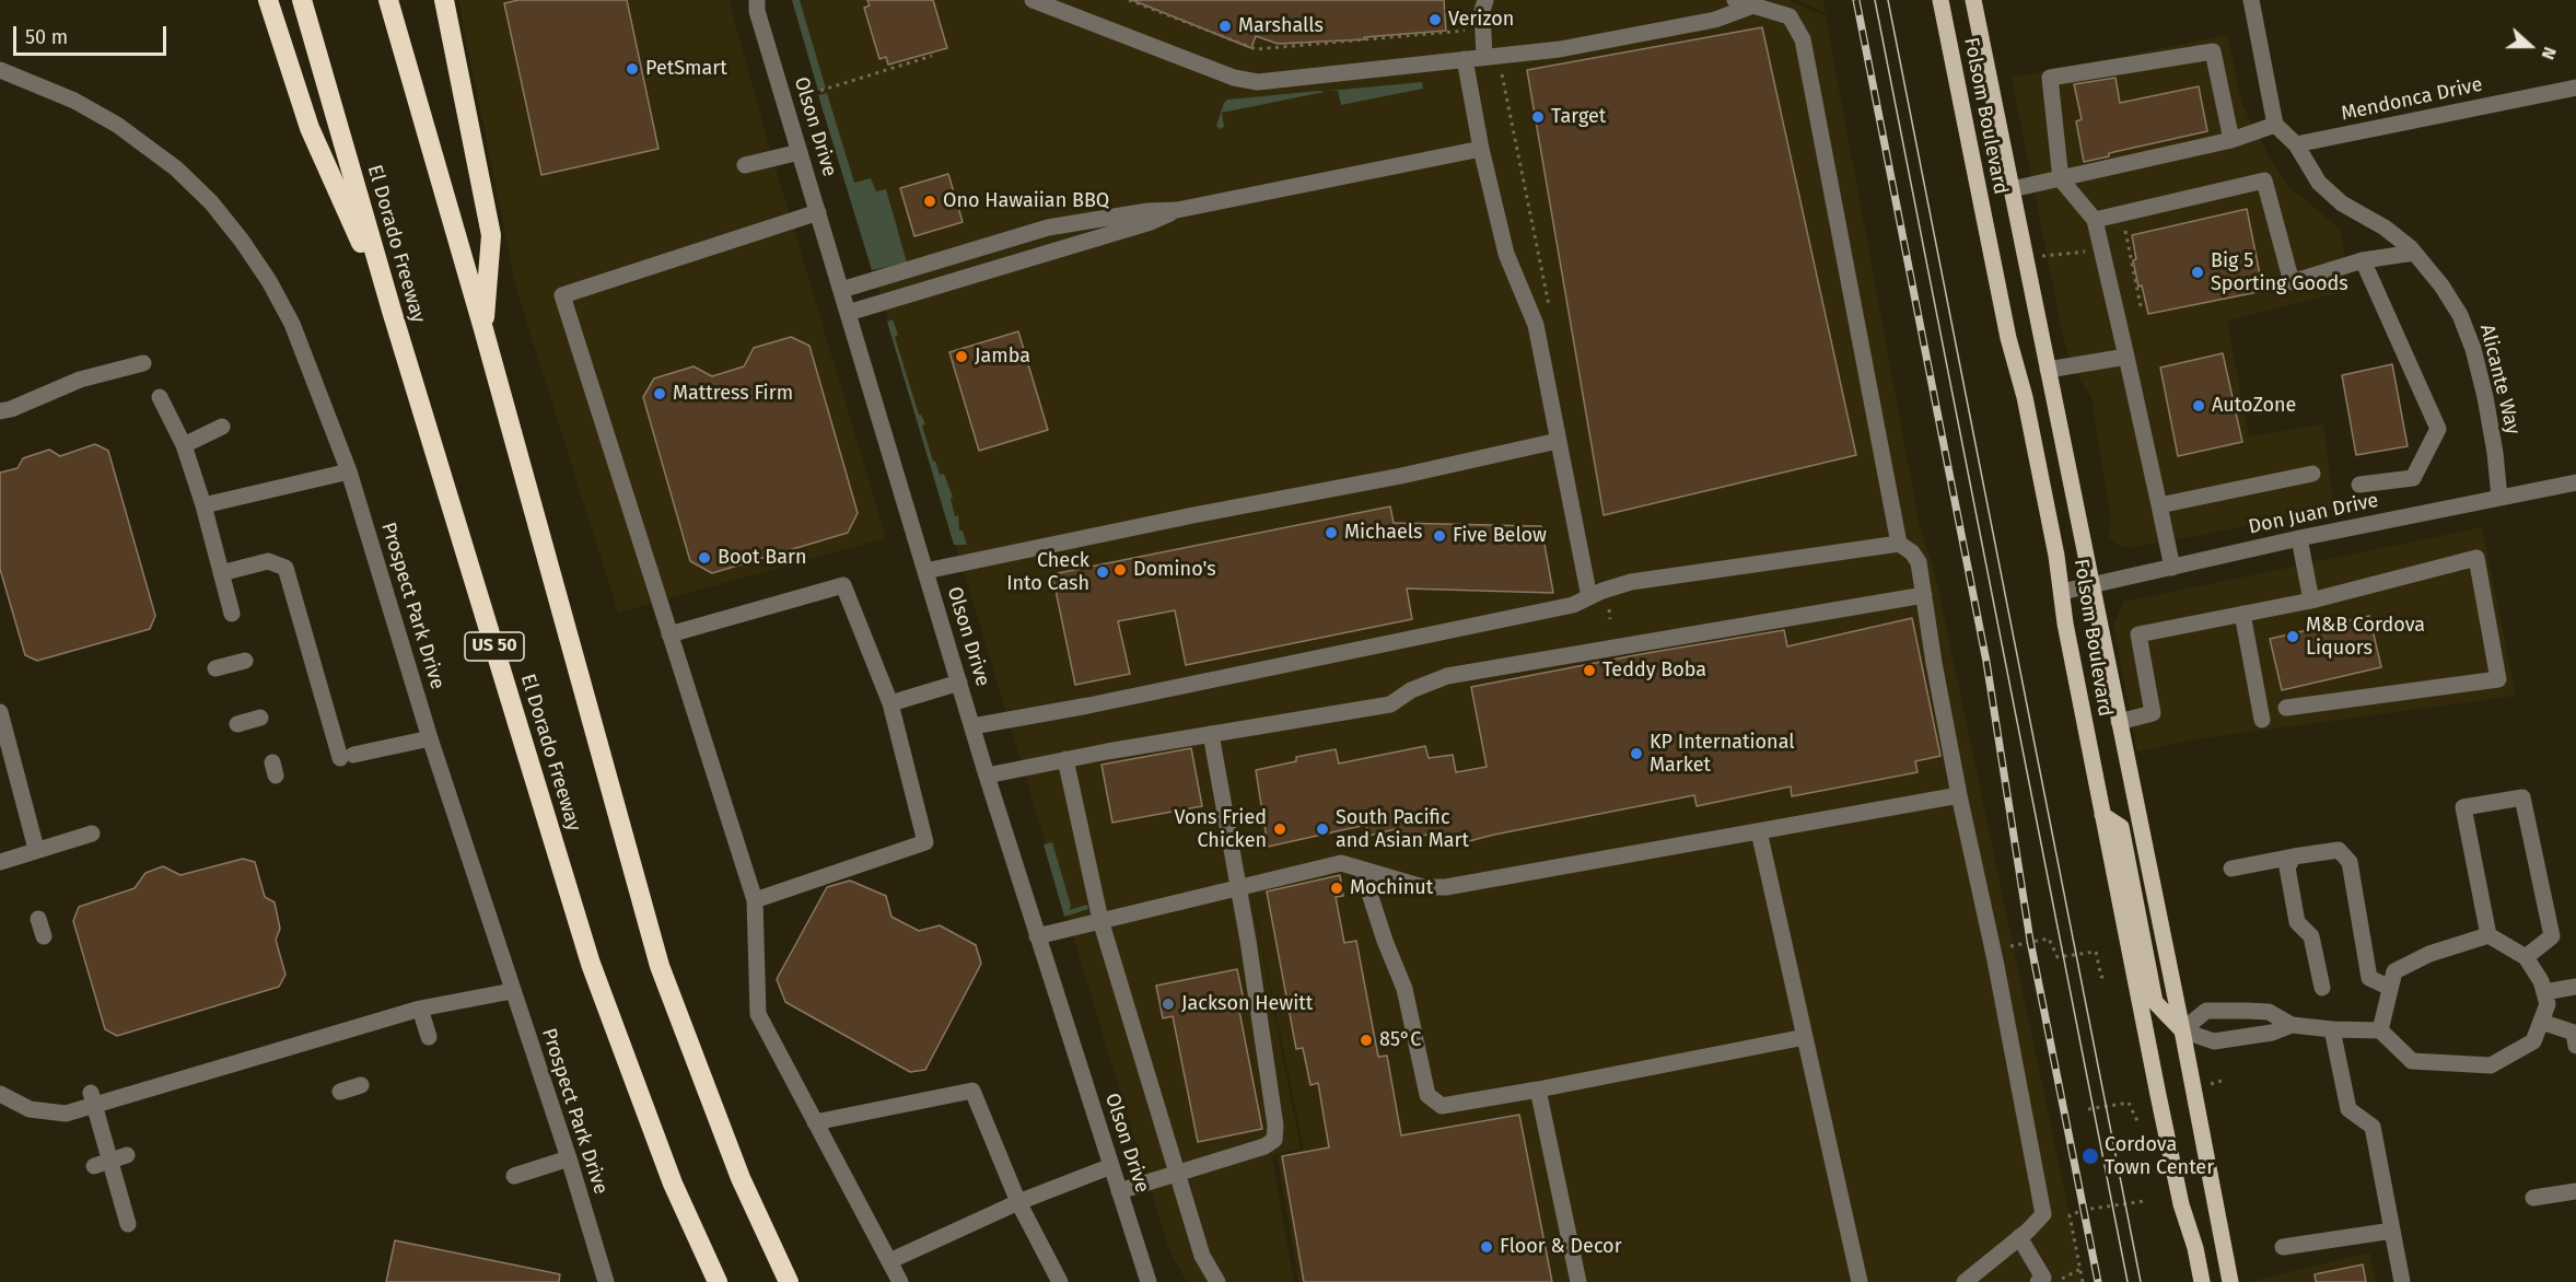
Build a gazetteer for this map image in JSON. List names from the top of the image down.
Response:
{
  "streets": {
    "highway": ["El Dorado Freeway", "US 50"],
    "main road": ["Folsom Boulevard"],
    "street": [
      "Mendonca Drive",
      "Olson Drive",
      "Alicante Way",
      "Don Juan Drive",
      "Prospect Park Drive"
    ]
  },
  "crossings": [
    ["Mendonca Drive", "Alicante Way"],
    ["Folsom Boulevard", "Don Juan Drive"],
    ["Alicante Way", "Don Juan Drive"]
  ],
  "places": [
    "Verizon",
    "Marshalls",
    "PetSmart",
    "Target",
    "Ono Hawaiian BBQ",
    "Big 5 Sporting Goods",
    "Jamba",
    "Mattress Firm",
    "AutoZone",
    "Michaels",
    "Five Below",
    "Boot Barn",
    "Domino's",
    "Check Into Cash",
    "M&B Cordova Liquors",
    "Teddy Boba",
    "KP International Market",
    "Vons Fried Chicken",
    "South Pacific and Asian Mart",
    "Mochinut",
    "Jackson Hewitt",
    "85°C",
    "Cordova Town Center",
    "Floor & Decor"
  ],
  "scale_bar": "50 m",
  "north": "right"
}
